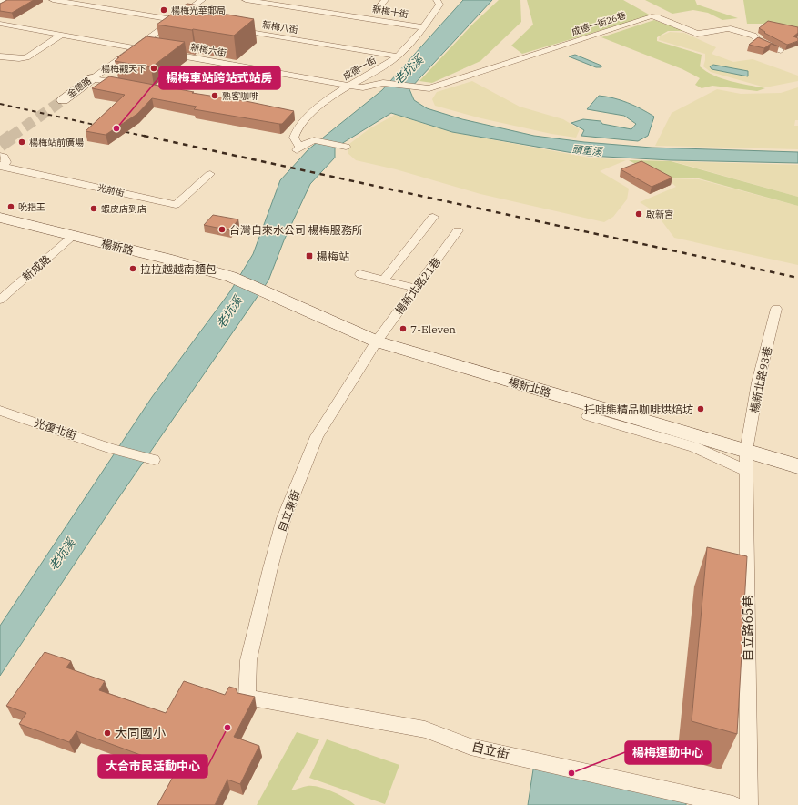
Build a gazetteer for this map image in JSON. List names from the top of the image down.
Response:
{
  "streets": {
    "street": [
      "新梅十街",
      "成德一街26巷",
      "新梅八街",
      "新梅六街",
      "成德一街",
      "金德路",
      "光前街",
      "楊新路",
      "新成路",
      "楊新北路21巷",
      "楊新北路93巷",
      "楊新北路",
      "光復北街",
      "自立東街",
      "自立路65巷",
      "自立街"
    ]
  },
  "crossings": [
    ["新梅十街", "成德一街"],
    ["成德一街26巷", "新梅六街"],
    ["成德一街26巷", "成德一街"],
    ["新梅八街", "成德一街"],
    ["新梅六街", "成德一街"],
    ["新梅六街", "金德路"],
    ["楊新路", "新成路"],
    ["楊新路", "楊新北路"],
    ["楊新北路21巷", "楊新北路"],
    ["楊新北路21巷", "自立東街"],
    ["楊新北路93巷", "楊新北路"],
    ["楊新北路93巷", "自立路65巷"],
    ["楊新北路", "自立東街"],
    ["楊新北路", "自立路65巷"],
    ["自立東街", "自立街"]
  ],
  "water": ["老坑溪", "頭重溪"],
  "places": {
    "other": [
      "楊梅光華郵局",
      "楊梅觀天下",
      "熟客咖啡",
      "楊梅車站跨站式站房",
      "楊梅站前廣場",
      "吮指王",
      "蝦皮店到店",
      "啟新宮",
      "台灣自來水公司 楊梅服務所",
      "拉拉越越南麵包",
      "7-Eleven",
      "托啡熊精品咖啡烘焙坊",
      "大合市民活動中心",
      "大同國小",
      "楊梅運動中心"
    ],
    "transit": ["楊梅站"]
  }
}
